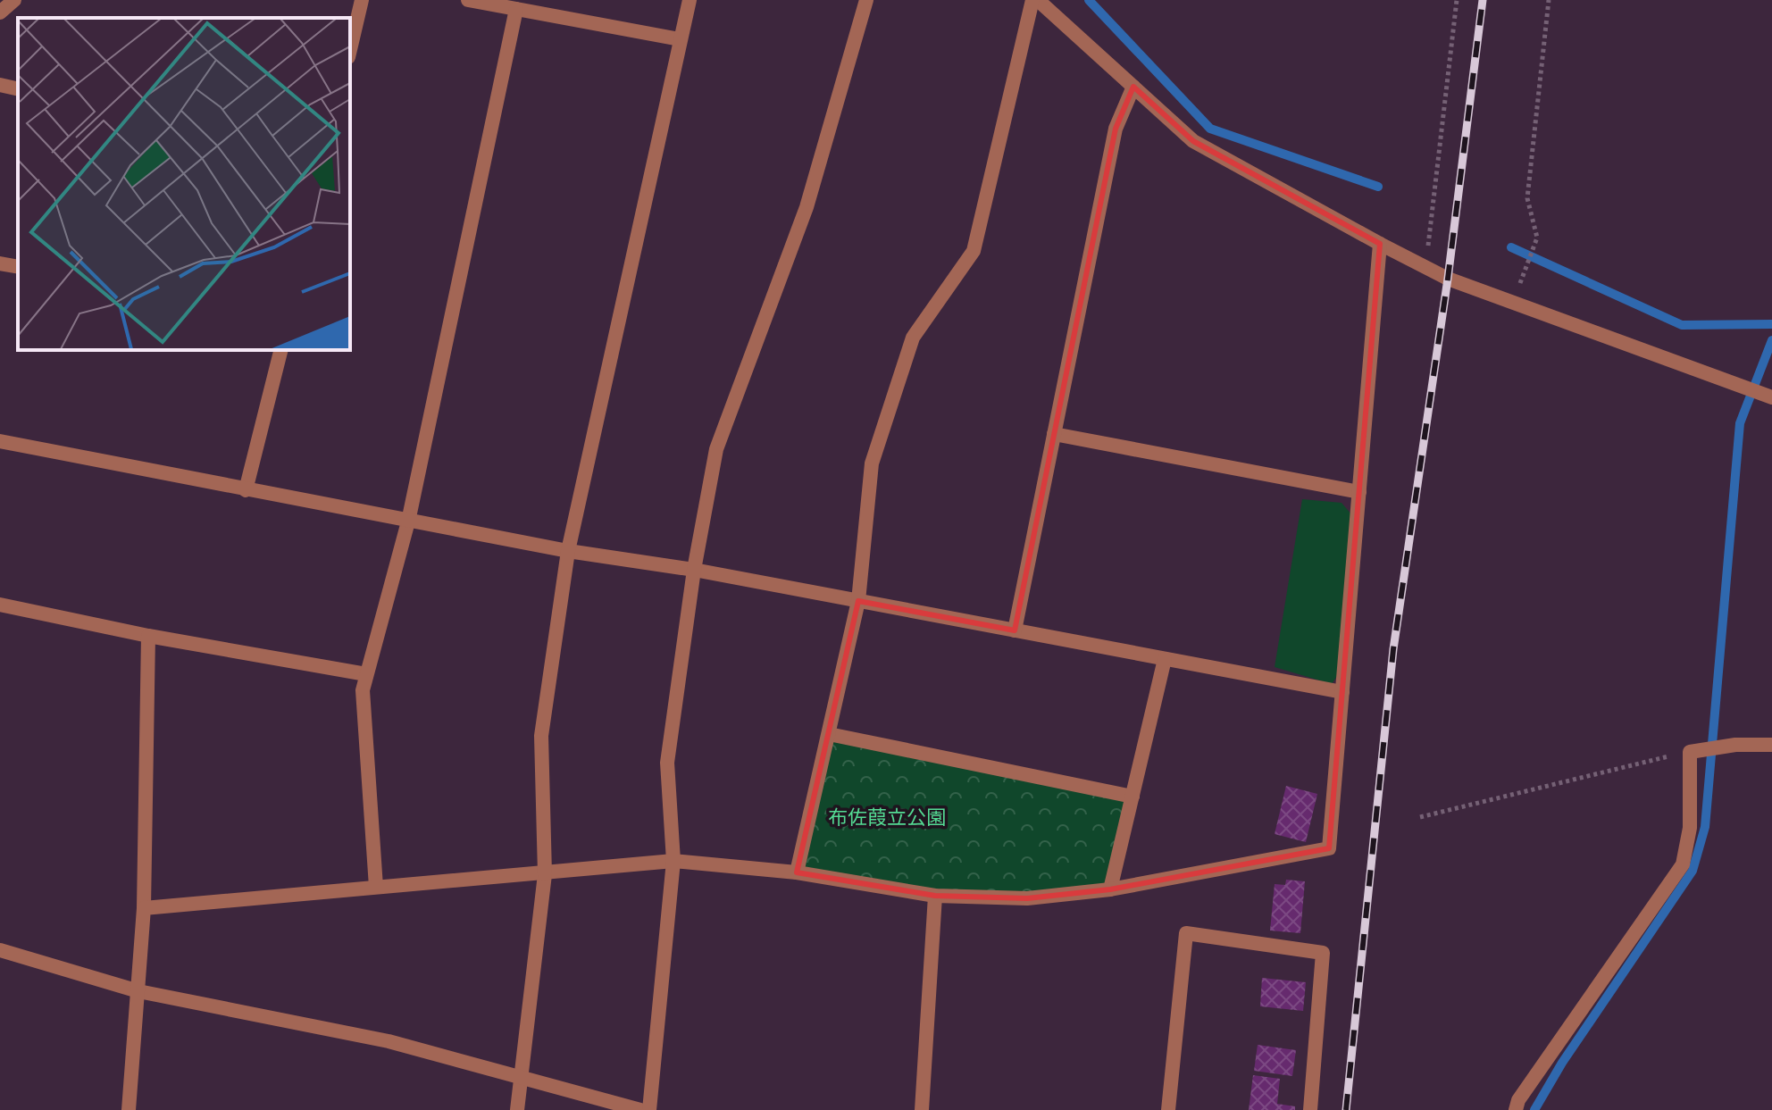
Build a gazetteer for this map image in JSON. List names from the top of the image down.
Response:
{
  "parks": ["布佐葭立公園"]
}
